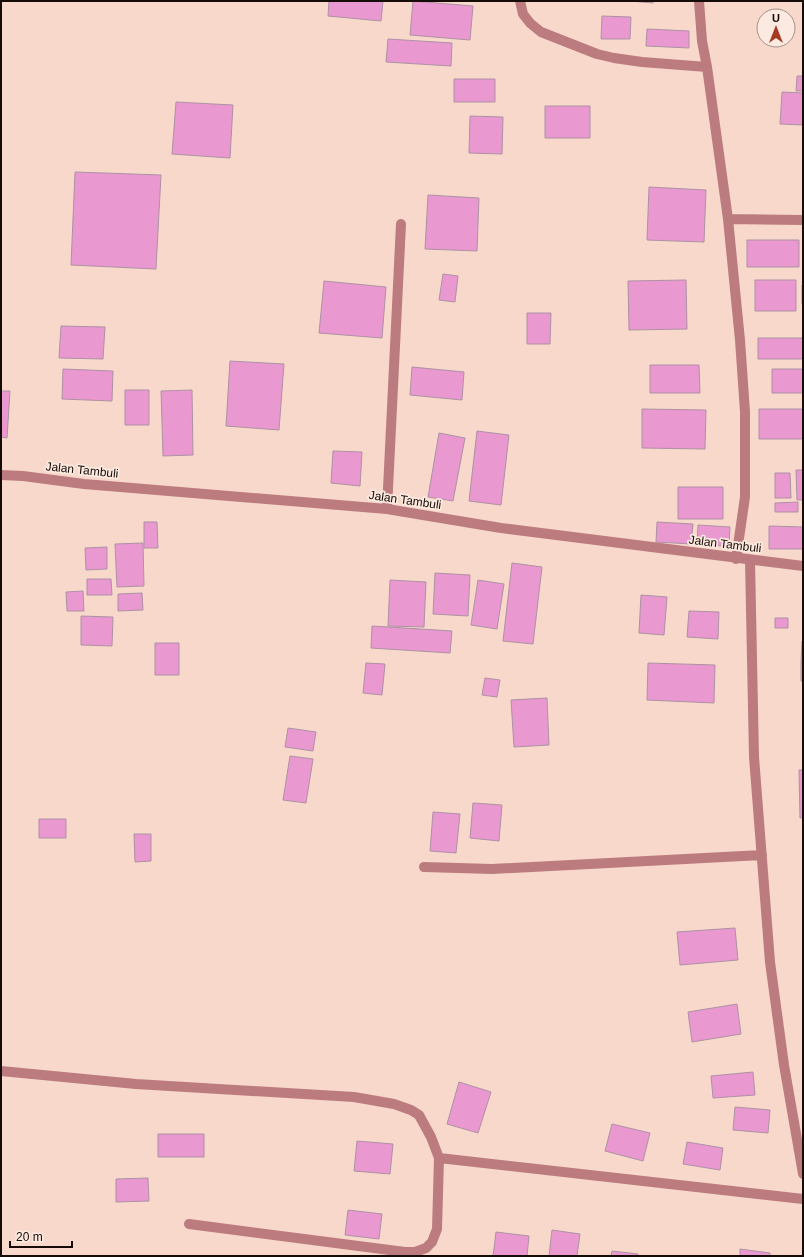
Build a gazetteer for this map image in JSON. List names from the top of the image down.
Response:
{
  "streets": {
    "street": ["Jalan Tambuli"]
  },
  "scale_bar": "20 m",
  "north": "top"
}
